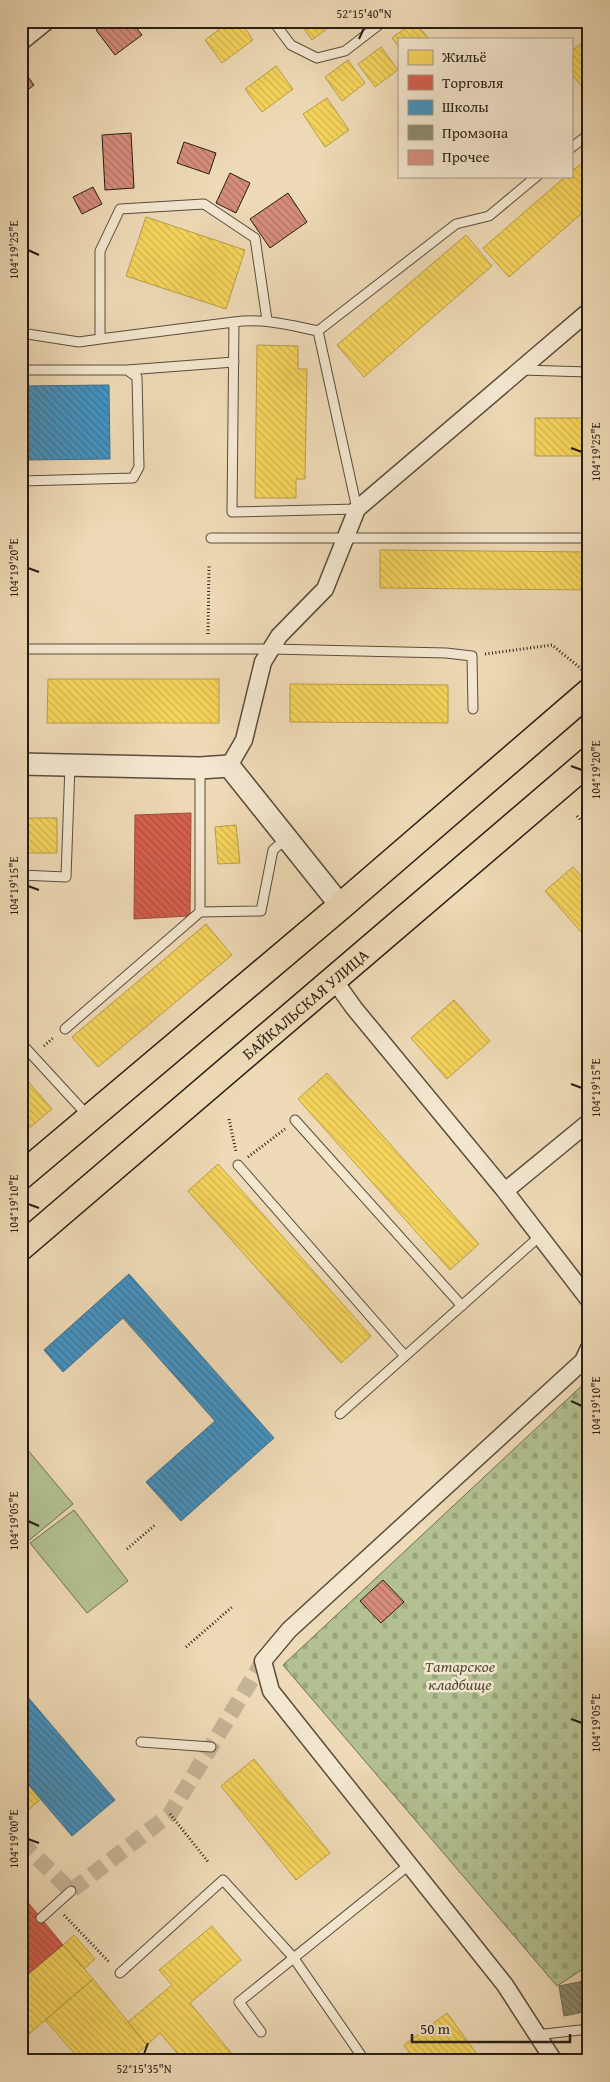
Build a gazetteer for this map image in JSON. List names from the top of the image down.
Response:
{
  "streets": {
    "main road": ["БАЙКАЛЬСКАЯ УЛИЦА"]
  },
  "parks": ["Татарское кладбище"],
  "legend": [
    "Жильё",
    "Торговля",
    "Школы",
    "Промзона",
    "Прочее"
  ],
  "scale_bar": "50 m",
  "coordinates": [
    "52°15'40\"N",
    "104°19'25\"E",
    "104°19'20\"E",
    "104°19'15\"E",
    "104°19'10\"E",
    "104°19'05\"E",
    "104°19'00\"E",
    "52°15'35\"N"
  ]
}
